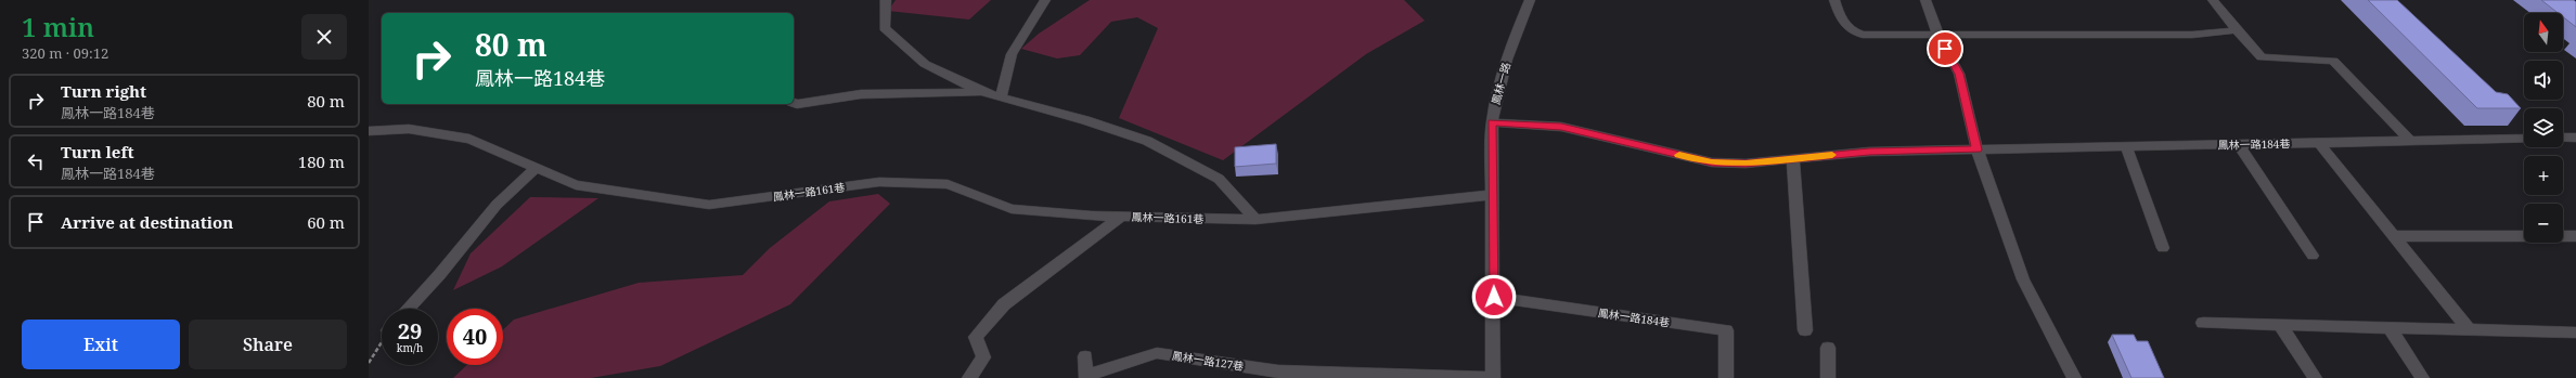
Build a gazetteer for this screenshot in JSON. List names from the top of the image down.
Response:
{
  "streets": {
    "street": [
      "鳳林一路",
      "鳳林一路184巷",
      "鳳林一路161巷",
      "鳳林一路127巷"
    ]
  },
  "crossings": [
    ["鳳林一路", "鳳林一路184巷"],
    ["鳳林一路", "鳳林一路161巷"],
    ["鳳林一路", "鳳林一路127巷"]
  ],
  "north": "top",
  "page": {
    "heading": ["1 min", "320 m · 09:12"],
    "map_buttons": ["+", "−"],
    "turn": ["80 m", "鳳林一路184巷"],
    "list": [
      {
        "name": "Turn right",
        "note": "鳳林一路184巷",
        "value": "80 m"
      },
      {
        "name": "Turn left",
        "note": "鳳林一路184巷",
        "value": "180 m"
      },
      {
        "name": "Arrive at destination",
        "value": "60 m"
      }
    ],
    "speed": "29 km/h",
    "limit": "40",
    "buttons": ["Exit", "Share"]
  }
}
